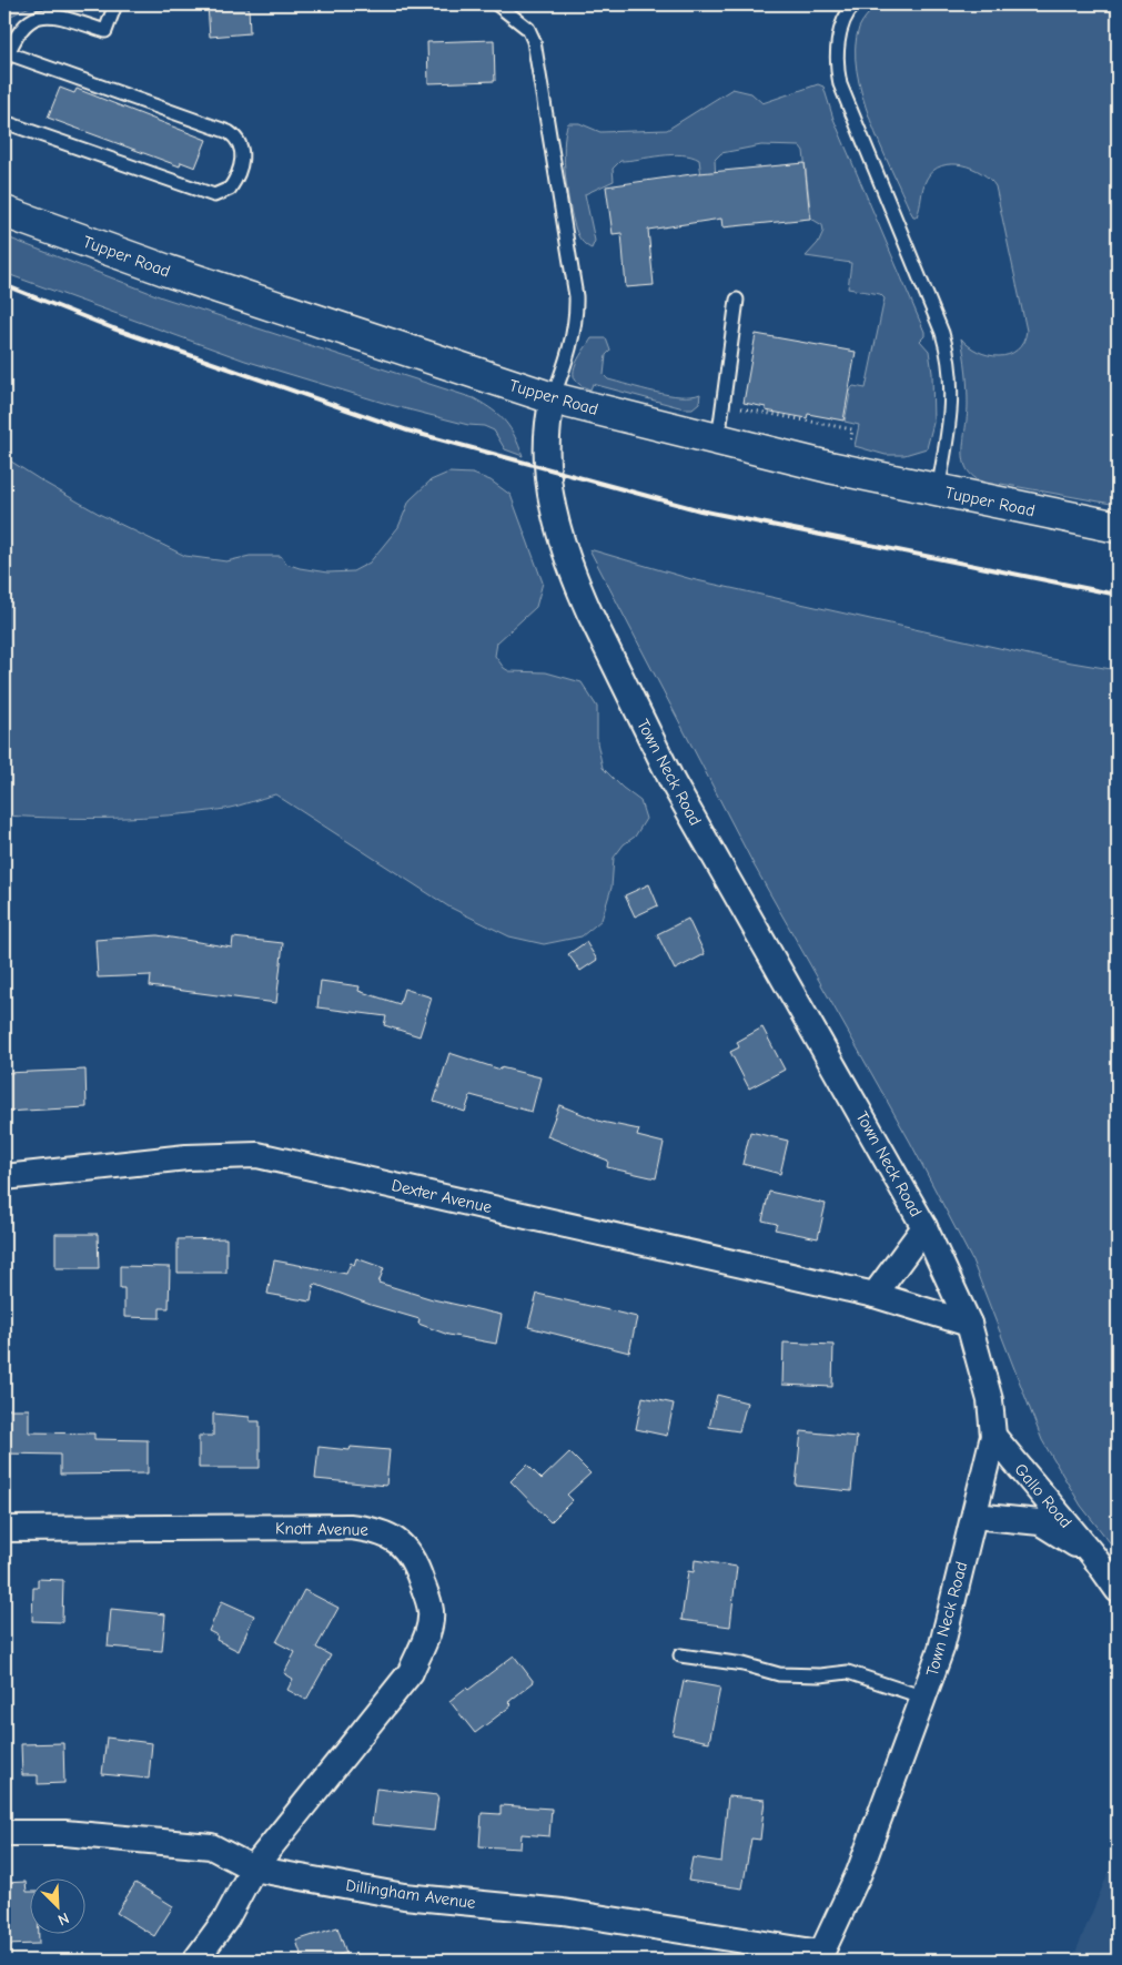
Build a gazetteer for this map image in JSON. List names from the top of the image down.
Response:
{
  "streets": {
    "main road": ["Tupper Road"],
    "street": [
      "Town Neck Road",
      "Dexter Avenue",
      "Gallo Road",
      "Knott Avenue",
      "Dillingham Avenue"
    ]
  },
  "crossings": [
    ["Tupper Road", "Town Neck Road"],
    ["Town Neck Road", "Dexter Avenue"],
    ["Town Neck Road", "Gallo Road"],
    ["Town Neck Road", "Dillingham Avenue"],
    ["Knott Avenue", "Dillingham Avenue"]
  ],
  "north": "bottom right"
}
